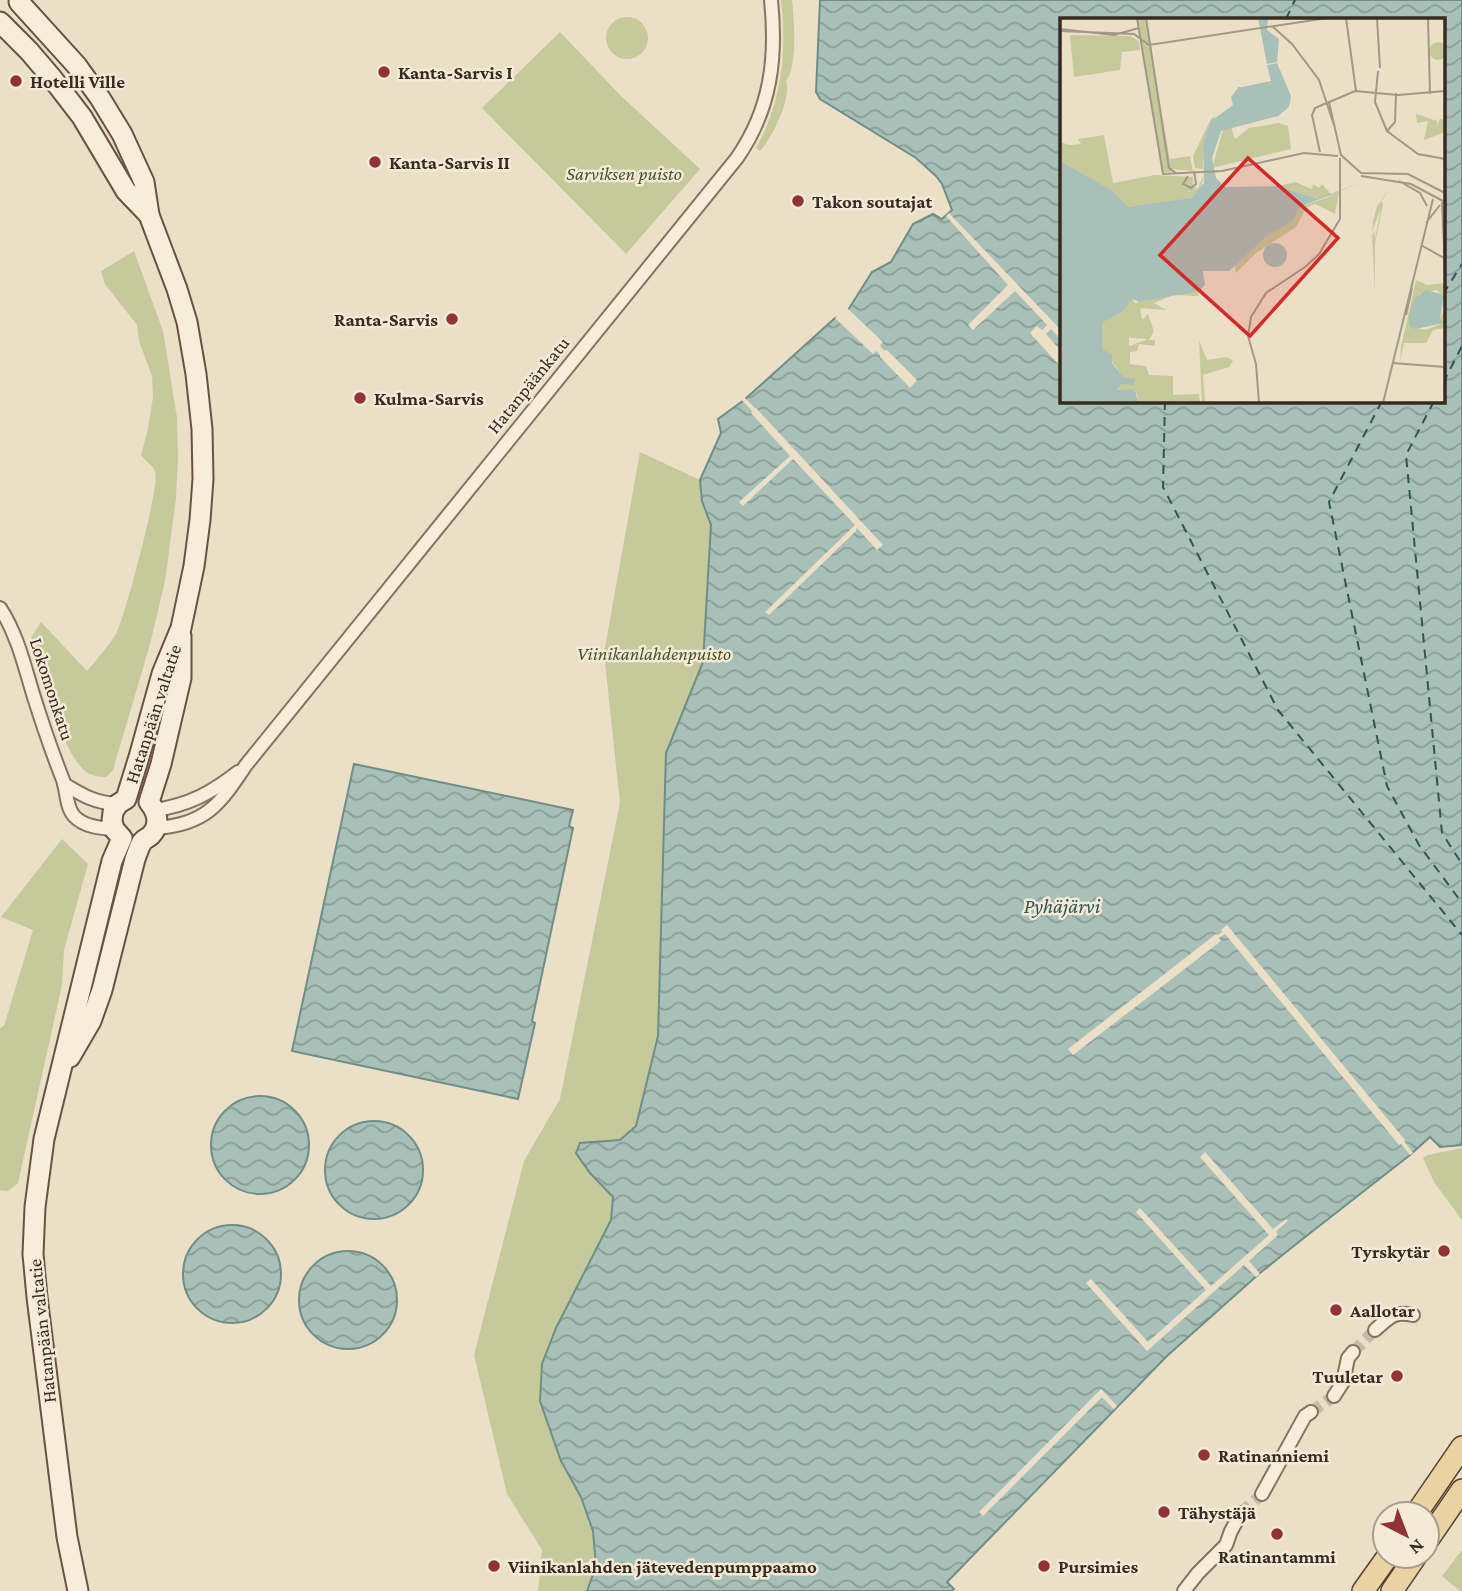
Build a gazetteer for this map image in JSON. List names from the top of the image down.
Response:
{
  "streets": {
    "main road": ["Hatanpään valtatie"],
    "street": ["Hatanpäänkatu", "Lokomonkatu"]
  },
  "crossings": [
    ["Hatanpäänkatu", "Lokomonkatu"],
    ["Hatanpäänkatu", "Hatanpään valtatie"],
    ["Lokomonkatu", "Hatanpään valtatie"]
  ],
  "water": ["Pyhäjärvi"],
  "parks": ["Sarviksen puisto", "Viinikanlahdenpuisto"],
  "places": [
    "Kanta-Sarvis I",
    "Hotelli Ville",
    "Kanta-Sarvis II",
    "Takon soutajat",
    "Ranta-Sarvis",
    "Kulma-Sarvis",
    "Tyrskytär",
    "Aallotar",
    "Tuuletar",
    "Ratinanniemi",
    "Tähystäjä",
    "Ratinantammi",
    "Viinikanlahden jätevedenpumppaamo",
    "Pursimies"
  ],
  "north": "bottom right"
}
